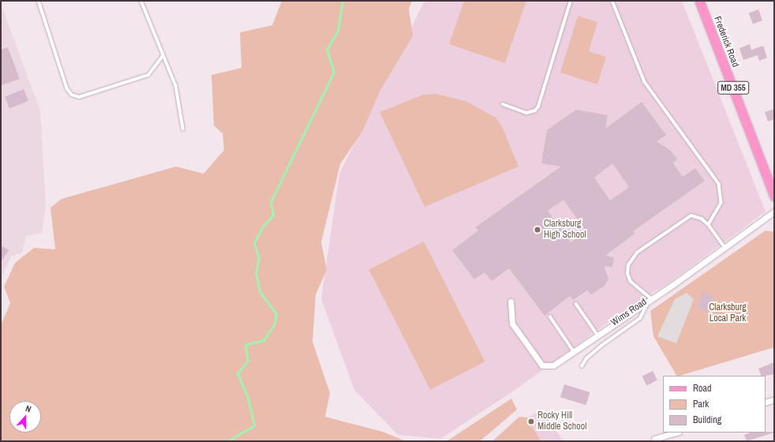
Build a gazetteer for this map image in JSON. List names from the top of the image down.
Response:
{
  "streets": {
    "main road": ["Frederick Road", "MD 355"],
    "street": ["Wims Road"]
  },
  "parks": ["Clarksburg Local Park"],
  "places": ["Clarksburg High School", "Rocky Hill Middle School"],
  "legend": ["Road", "Park", "Building"],
  "north": "top"
}
